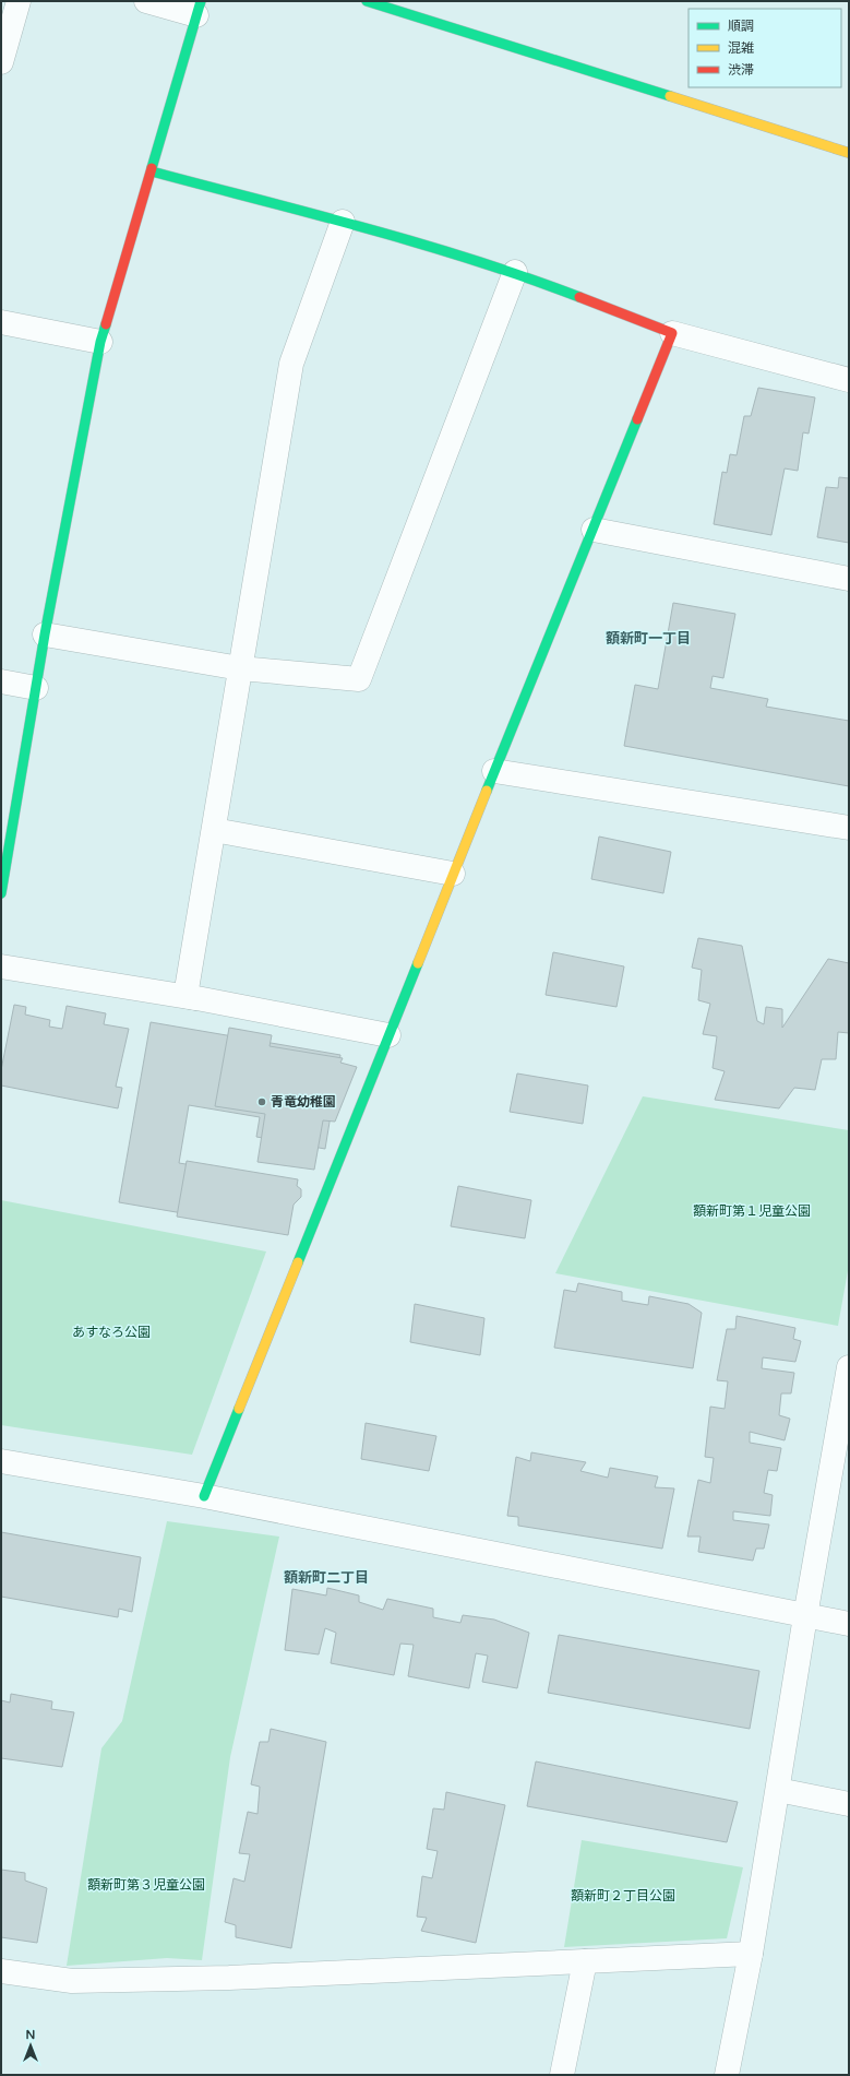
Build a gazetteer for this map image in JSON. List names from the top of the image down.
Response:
{
  "districts": ["額新町一丁目", "額新町二丁目"],
  "parks": [
    "額新町第１児童公園",
    "あすなろ公園",
    "額新町第３児童公園",
    "額新町２丁目公園"
  ],
  "places": ["青竜幼稚園"],
  "legend": ["順調", "混雑", "渋滞"],
  "north": "top"
}
